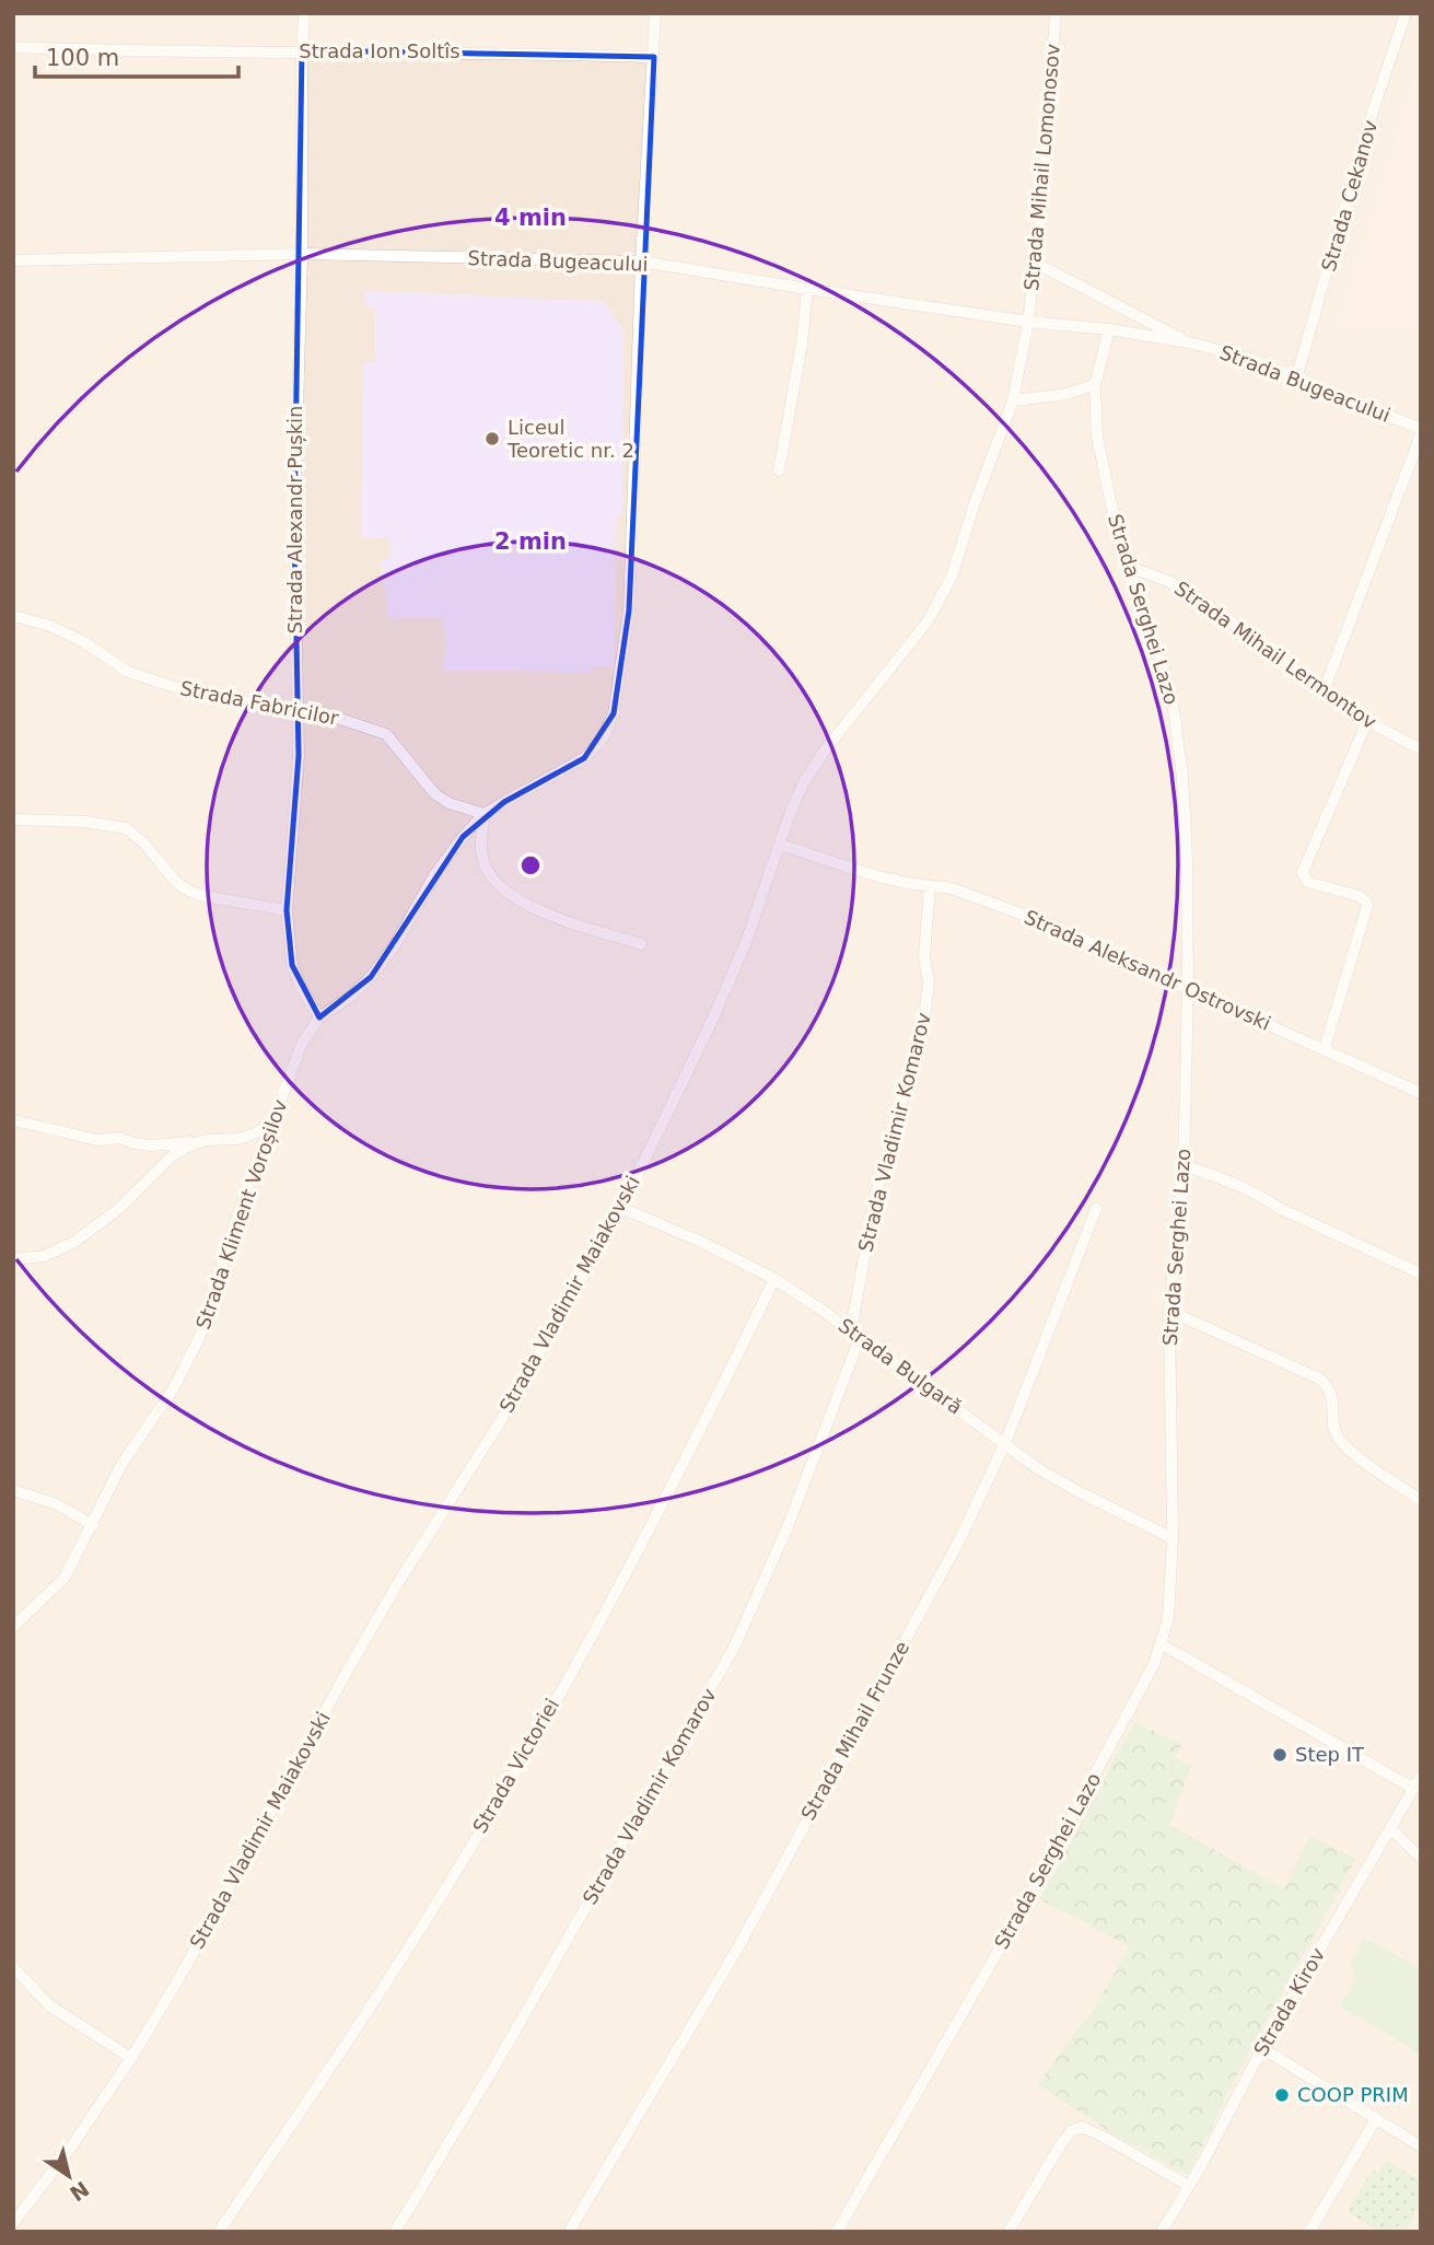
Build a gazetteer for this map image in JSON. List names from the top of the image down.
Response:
{
  "streets": {
    "street": [
      "Strada Ion Soltîs",
      "Strada Mihail Lomonosov",
      "Strada Cekanov",
      "Strada Bugeacului",
      "Strada Alexandr Pușkin",
      "Strada Serghei Lazo",
      "Strada Mihail Lermontov",
      "Strada Fabricilor",
      "Strada Aleksandr Ostrovski",
      "Strada Vladimir Komarov",
      "Strada Kliment Voroșilov",
      "Strada Vladimir Maiakovski",
      "Strada Bulgară",
      "Strada Mihail Frunze",
      "Strada Victoriei",
      "Strada Kirov"
    ]
  },
  "crossings": [
    ["Strada Ion Soltîs", "Strada Alexandr Pușkin"],
    ["Strada Ion Soltîs", "Strada Kliment Voroșilov"],
    ["Strada Mihail Lomonosov", "Strada Bugeacului"],
    ["Strada Mihail Lomonosov", "Strada Vladimir Maiakovski"],
    ["Strada Cekanov", "Strada Bugeacului"],
    ["Strada Bugeacului", "Strada Alexandr Pușkin"],
    ["Strada Bugeacului", "Strada Serghei Lazo"],
    ["Strada Bugeacului", "Strada Kliment Voroșilov"],
    ["Strada Bugeacului", "Strada Vladimir Maiakovski"],
    ["Strada Alexandr Pușkin", "Strada Fabricilor"],
    ["Strada Alexandr Pușkin", "Strada Kliment Voroșilov"],
    ["Strada Serghei Lazo", "Strada Mihail Lermontov"],
    ["Strada Serghei Lazo", "Strada Aleksandr Ostrovski"],
    ["Strada Serghei Lazo", "Strada Bulgară"],
    ["Strada Fabricilor", "Strada Kliment Voroșilov"],
    ["Strada Aleksandr Ostrovski", "Strada Vladimir Komarov"],
    ["Strada Aleksandr Ostrovski", "Strada Vladimir Maiakovski"],
    ["Strada Vladimir Komarov", "Strada Bulgară"],
    ["Strada Vladimir Maiakovski", "Strada Bulgară"],
    ["Strada Bulgară", "Strada Mihail Frunze"],
    ["Strada Bulgară", "Strada Victoriei"]
  ],
  "places": ["Liceul Teoretic nr. 2", "Step IT", "COOP PRIM"],
  "scale_bar": "100 m",
  "north": "bottom right",
  "rings": ["4 min", "2 min"]
}
